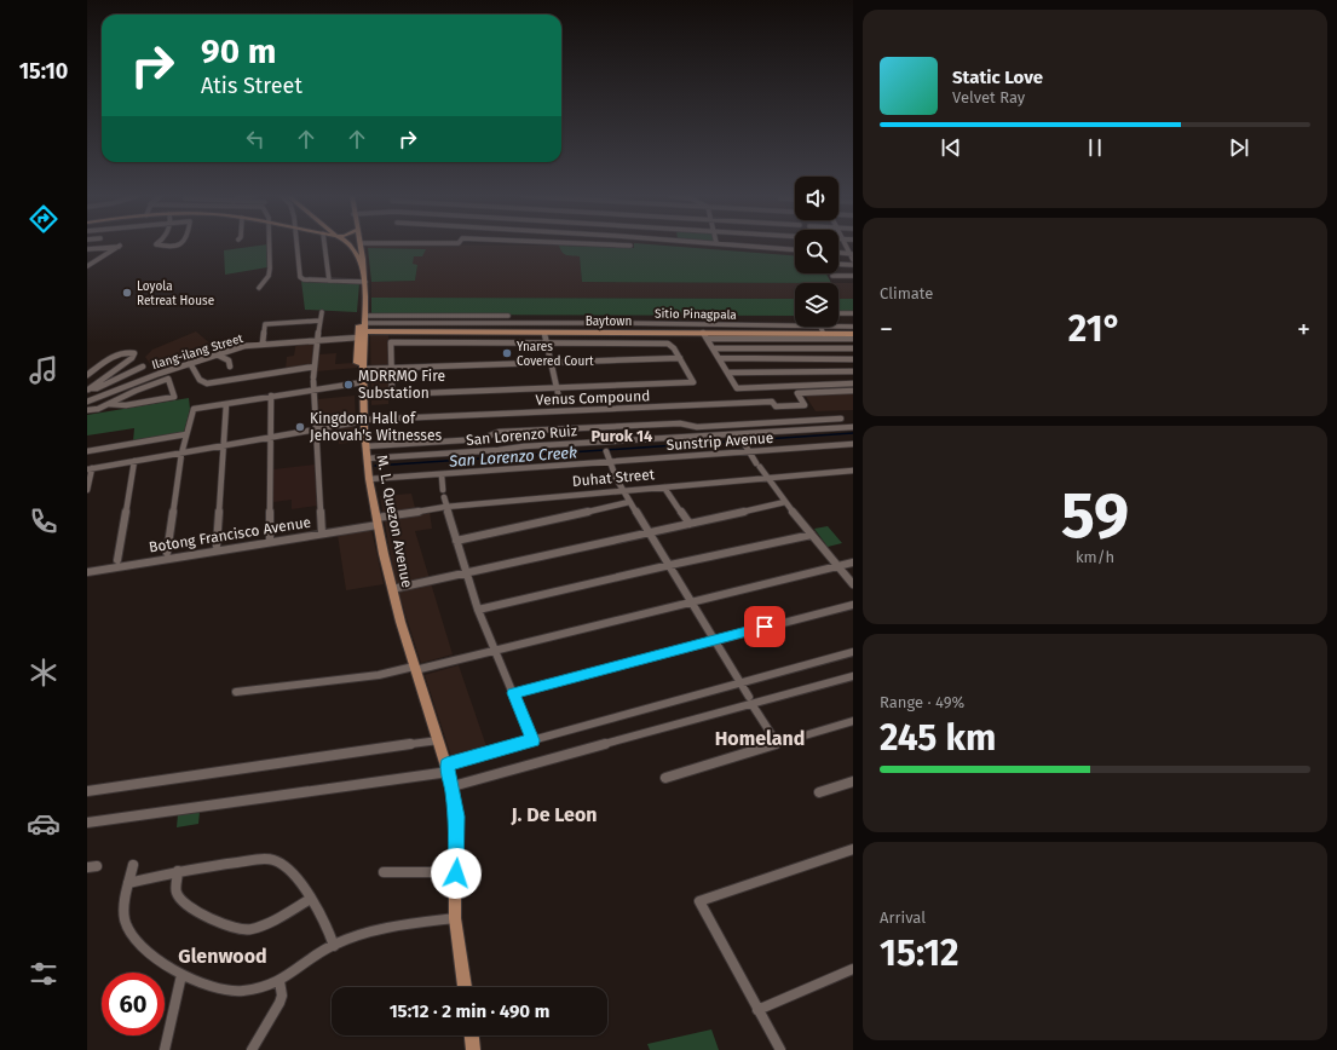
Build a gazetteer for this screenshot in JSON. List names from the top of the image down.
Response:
{
  "streets": {
    "main road": ["Baytown", "M. L. Quezon Avenue"],
    "street": [
      "Sitio Pinagpala",
      "Ilang-ilang Street",
      "Venus Compound",
      "San Lorenzo Ruiz",
      "Sunstrip Avenue",
      "Duhat Street",
      "Botong Francisco Avenue"
    ]
  },
  "crossings": [
    ["Sitio Pinagpala", "M. L. Quezon Avenue"],
    ["Baytown", "M. L. Quezon Avenue"],
    ["Venus Compound", "M. L. Quezon Avenue"],
    ["San Lorenzo Ruiz", "M. L. Quezon Avenue"],
    ["Sunstrip Avenue", "M. L. Quezon Avenue"],
    ["Duhat Street", "M. L. Quezon Avenue"],
    ["Duhat Street", "Botong Francisco Avenue"],
    ["M. L. Quezon Avenue", "Botong Francisco Avenue"]
  ],
  "districts": [
    "Purok 14",
    "Homeland",
    "J. De Leon",
    "Glenwood"
  ],
  "water": ["San Lorenzo Creek"],
  "places": [
    "Loyola Retreat House",
    "Ynares Covered Court",
    "MDRRMO Fire Substation",
    "Kingdom Hall of Jehovah's Witnesses"
  ],
  "page": {
    "tabs": "15:10",
    "turn": ["90 m", "Atis Street"],
    "song": ["Static Love", "Velvet Ray"],
    "tile": [
      "Climate",
      ["59", "km/h"],
      ["Range · 49%", "245 km"],
      ["Arrival", "15:12"]
    ],
    "heat": ["−", "21°", "+"],
    "limit": "60",
    "trip": "15:12 · 2 min · 490 m"
  }
}
